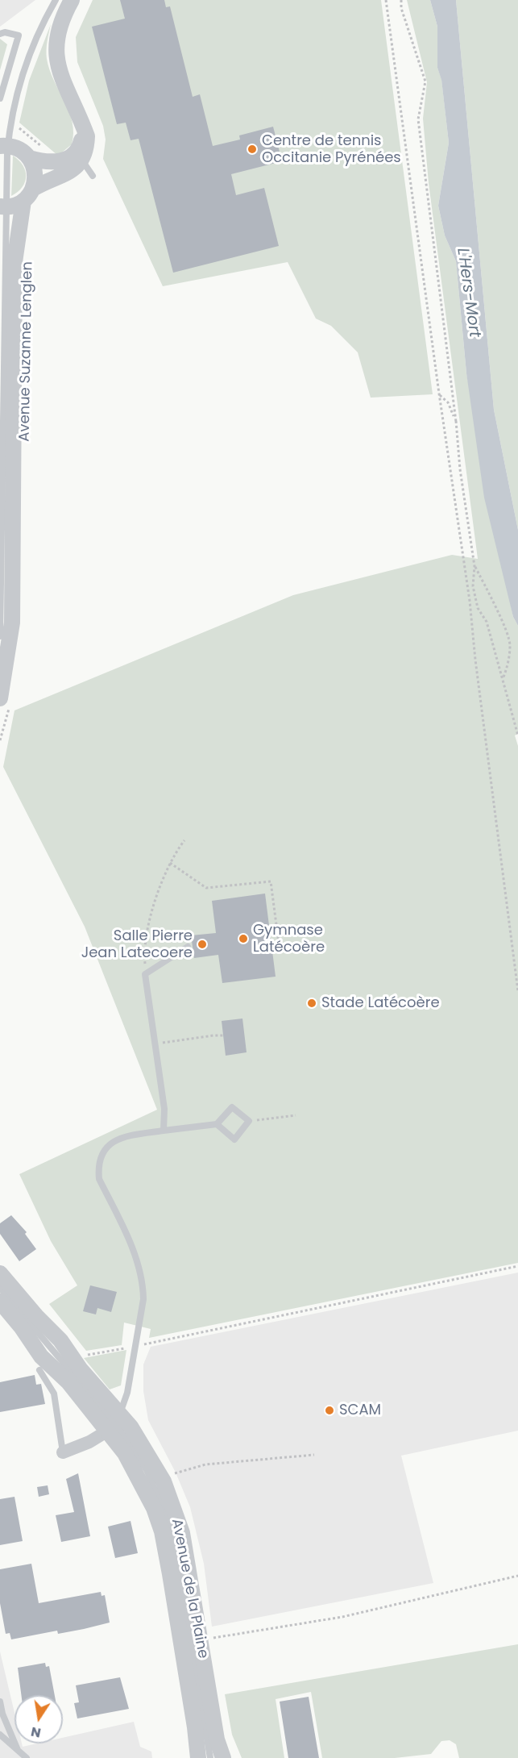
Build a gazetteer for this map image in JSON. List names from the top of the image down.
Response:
{
  "streets": {
    "street": ["Avenue Suzanne Lenglen", "Avenue de la Plaine"]
  },
  "water": ["L'Hers-Mort"],
  "places": [
    "Centre de tennis Occitanie Pyrénées",
    "Gymnase Latécoère",
    "Salle Pierre Jean Latecoere",
    "Stade Latécoère",
    "SCAM"
  ],
  "north": "bottom"
}
